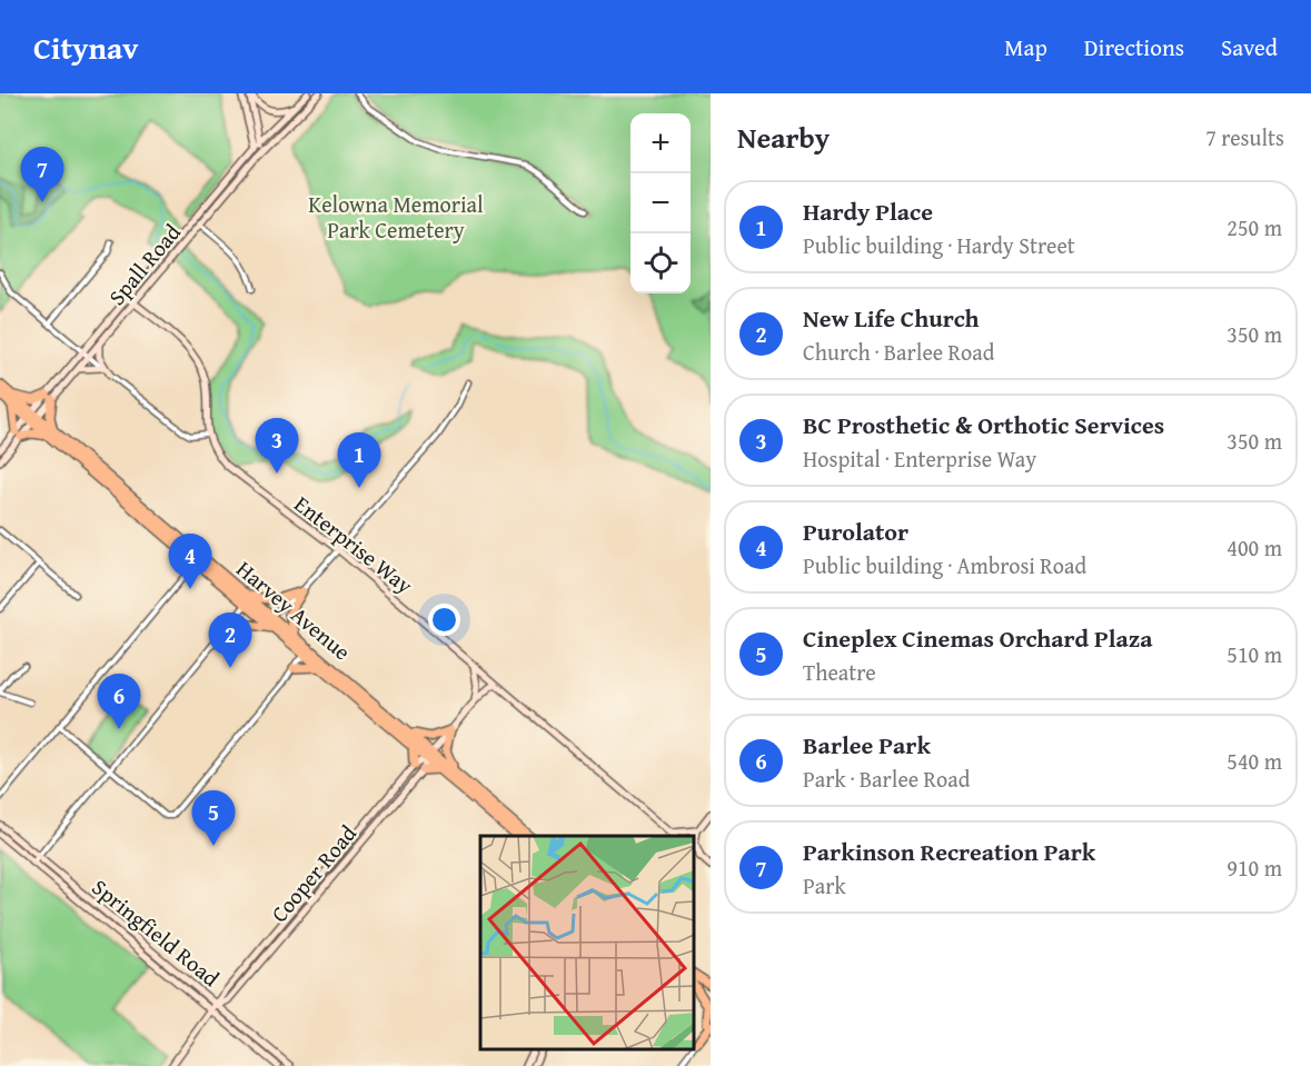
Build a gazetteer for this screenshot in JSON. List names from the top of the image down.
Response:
{
  "streets": {
    "highway": ["Harvey Avenue"],
    "main road": [
      "Spall Road",
      "Enterprise Way",
      "Cooper Road",
      "Springfield Road"
    ]
  },
  "crossings": [
    ["Spall Road", "Enterprise Way"],
    ["Spall Road", "Harvey Avenue"],
    ["Enterprise Way", "Cooper Road"],
    ["Harvey Avenue", "Cooper Road"],
    ["Cooper Road", "Springfield Road"]
  ],
  "parks": ["Kelowna Memorial Park Cemetery"],
  "page": {
    "header": "Citynav",
    "nav": ["Map", "Directions", "Saved"],
    "heading": ["Nearby", "7 results"],
    "map_buttons": ["+", "−"],
    "pins": [
      "7",
      "3",
      "1",
      "4",
      "2",
      "6",
      "5"
    ],
    "list": [
      {
        "mark": "1",
        "name": "Hardy Place",
        "note": "Public building · Hardy Street",
        "value": "250 m"
      },
      {
        "mark": "2",
        "name": "New Life Church",
        "note": "Church · Barlee Road",
        "value": "350 m"
      },
      {
        "mark": "3",
        "name": "BC Prosthetic & Orthotic Services",
        "note": "Hospital · Enterprise Way",
        "value": "350 m"
      },
      {
        "mark": "4",
        "name": "Purolator",
        "note": "Public building · Ambrosi Road",
        "value": "400 m"
      },
      {
        "mark": "5",
        "name": "Cineplex Cinemas Orchard Plaza",
        "note": "Theatre",
        "value": "510 m"
      },
      {
        "mark": "6",
        "name": "Barlee Park",
        "note": "Park · Barlee Road",
        "value": "540 m"
      },
      {
        "mark": "7",
        "name": "Parkinson Recreation Park",
        "note": "Park",
        "value": "910 m"
      }
    ]
  }
}
